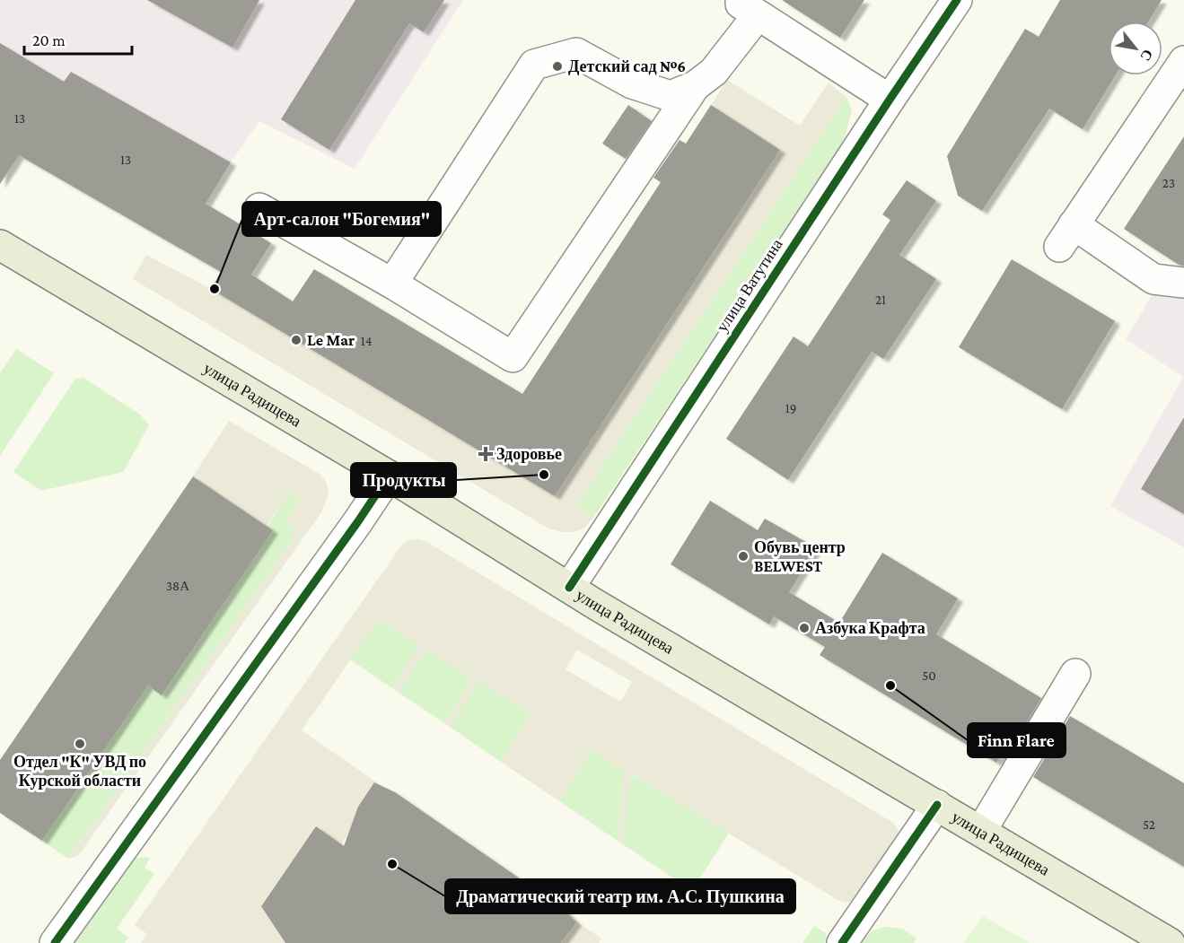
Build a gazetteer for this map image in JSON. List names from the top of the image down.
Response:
{
  "streets": {
    "main road": ["улица Радищева"],
    "street": ["улица Ватутина"]
  },
  "crossings": [
    ["улица Ватутина", "улица Радищева"]
  ],
  "places": {
    "other": [
      "Детский сад №6",
      "Арт-салон \"Богемия\"",
      "Le Mar",
      "Продукты",
      "Обувь центр BELWEST",
      "Азбука Крафта",
      "Finn Flare",
      "Отдел \"К\" УВД по Курской области",
      "Драматический театр им. А.С. Пушкина"
    ],
    "health": ["Здоровье"]
  },
  "house_numbers": [
    "13",
    "13",
    "23",
    "21",
    "14",
    "19",
    "38А",
    "50",
    "52"
  ],
  "scale_bar": "20 m",
  "north": "bottom right"
}
